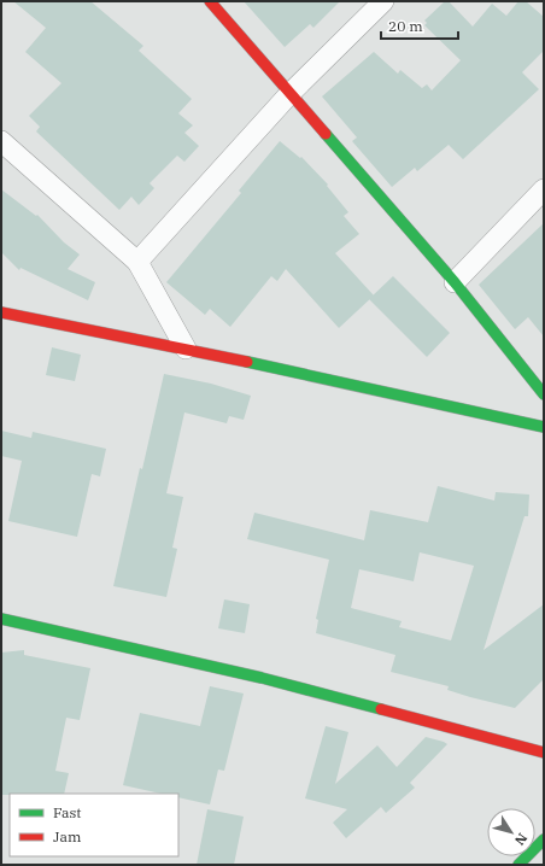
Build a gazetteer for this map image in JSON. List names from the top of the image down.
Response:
{
  "legend": ["Fast", "Jam"],
  "scale_bar": "20 m",
  "north": "bottom right"
}
